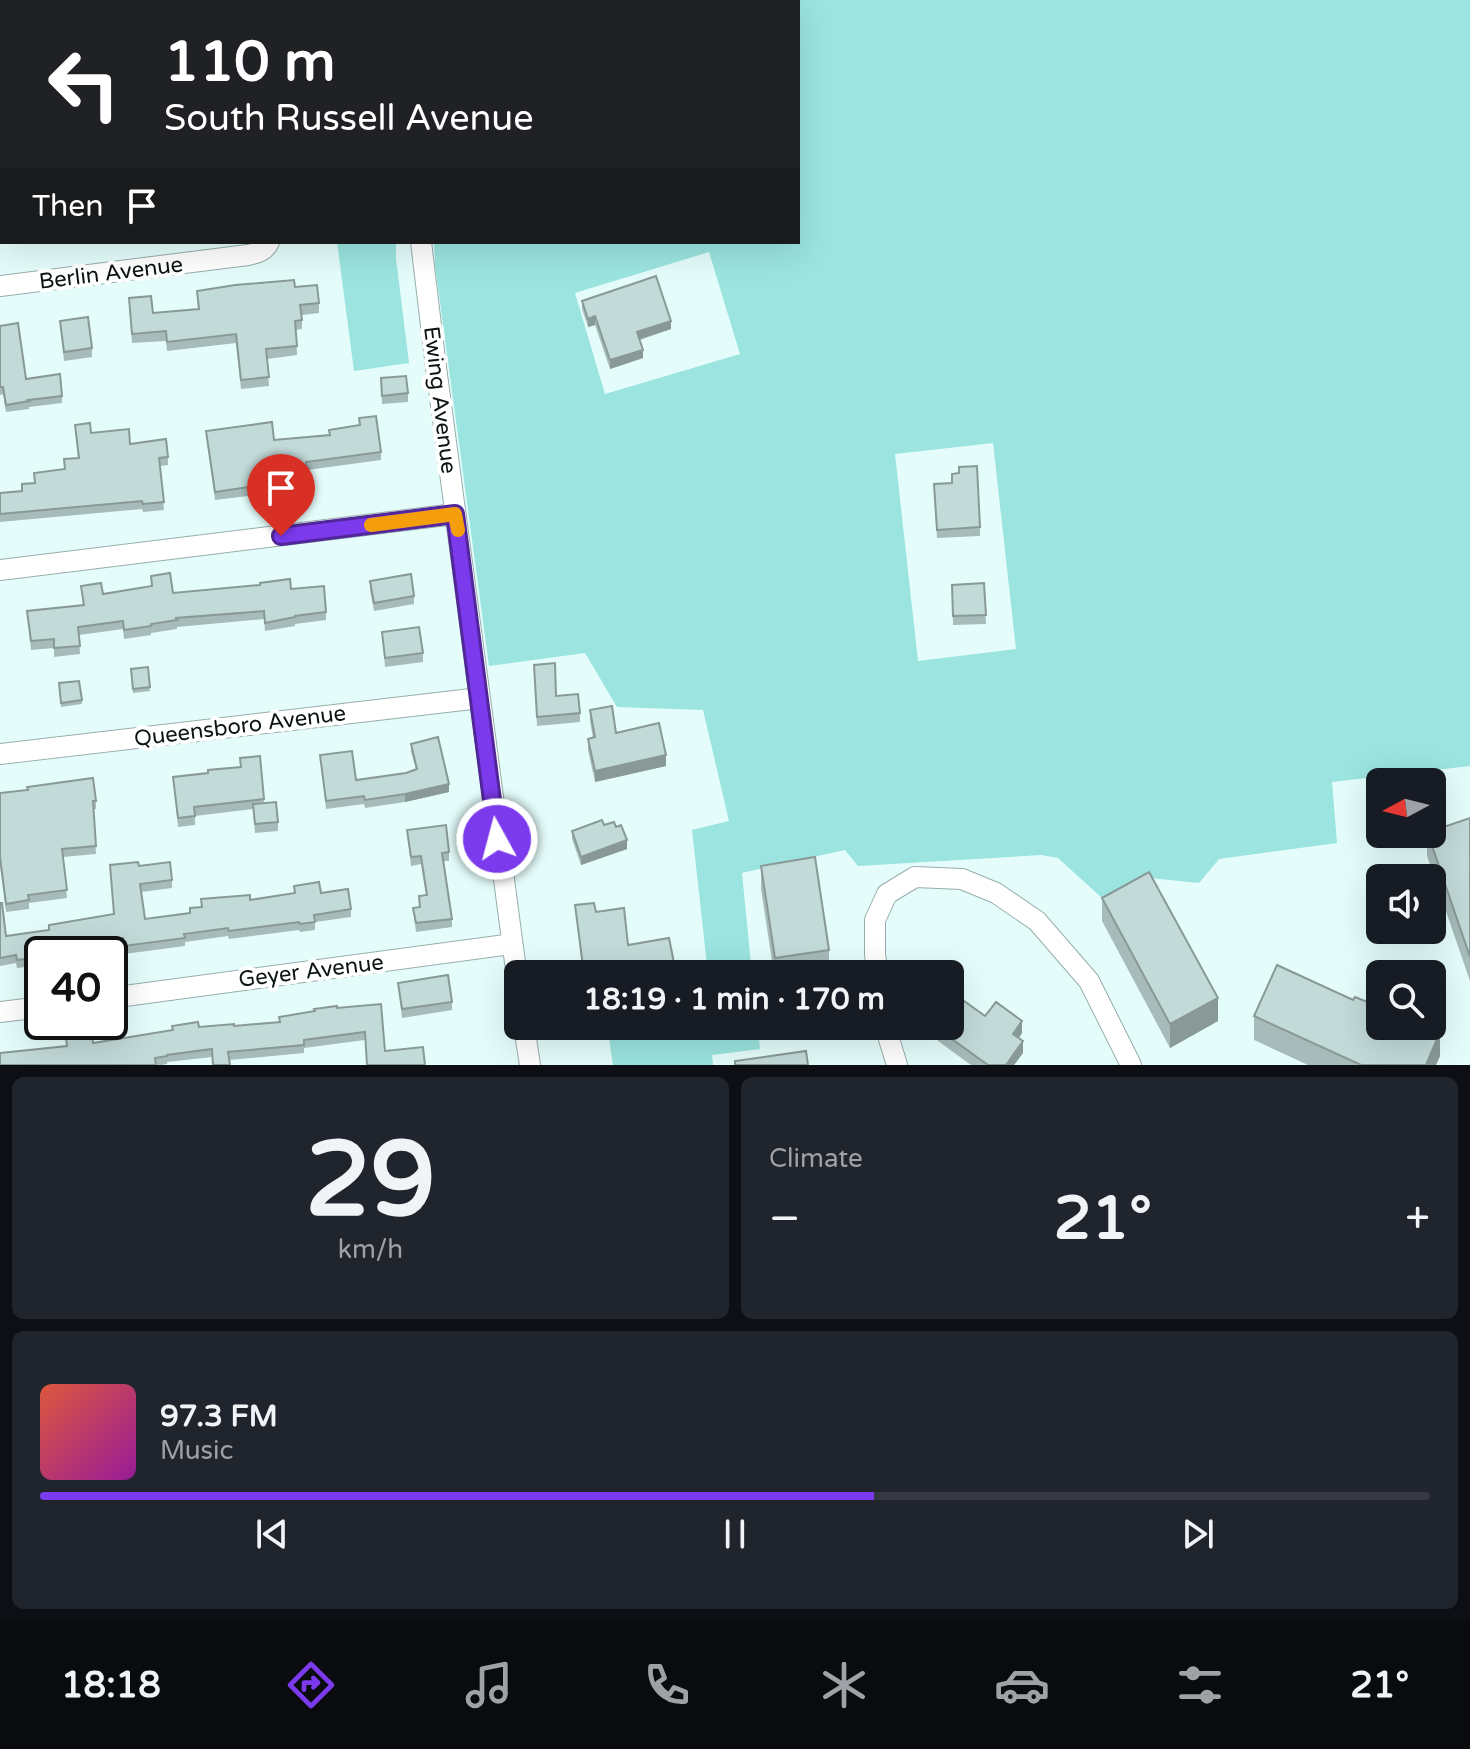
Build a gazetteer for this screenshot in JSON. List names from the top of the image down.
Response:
{
  "streets": {
    "street": [
      "Berlin Avenue",
      "Ewing Avenue",
      "Queensboro Avenue",
      "Geyer Avenue"
    ]
  },
  "crossings": [
    ["Ewing Avenue", "Queensboro Avenue"],
    ["Ewing Avenue", "Geyer Avenue"]
  ],
  "north": "left",
  "page": {
    "turn": ["110 m", "South Russell Avenue"],
    "then": "Then",
    "limit": "40",
    "trip": "18:19 · 1 min · 170 m",
    "tile": [
      ["29", "km/h"],
      "Climate"
    ],
    "heat": ["−", "21°", "+"],
    "song": ["97.3 FM", "Music"],
    "tabs": ["18:18", "21°"]
  }
}
